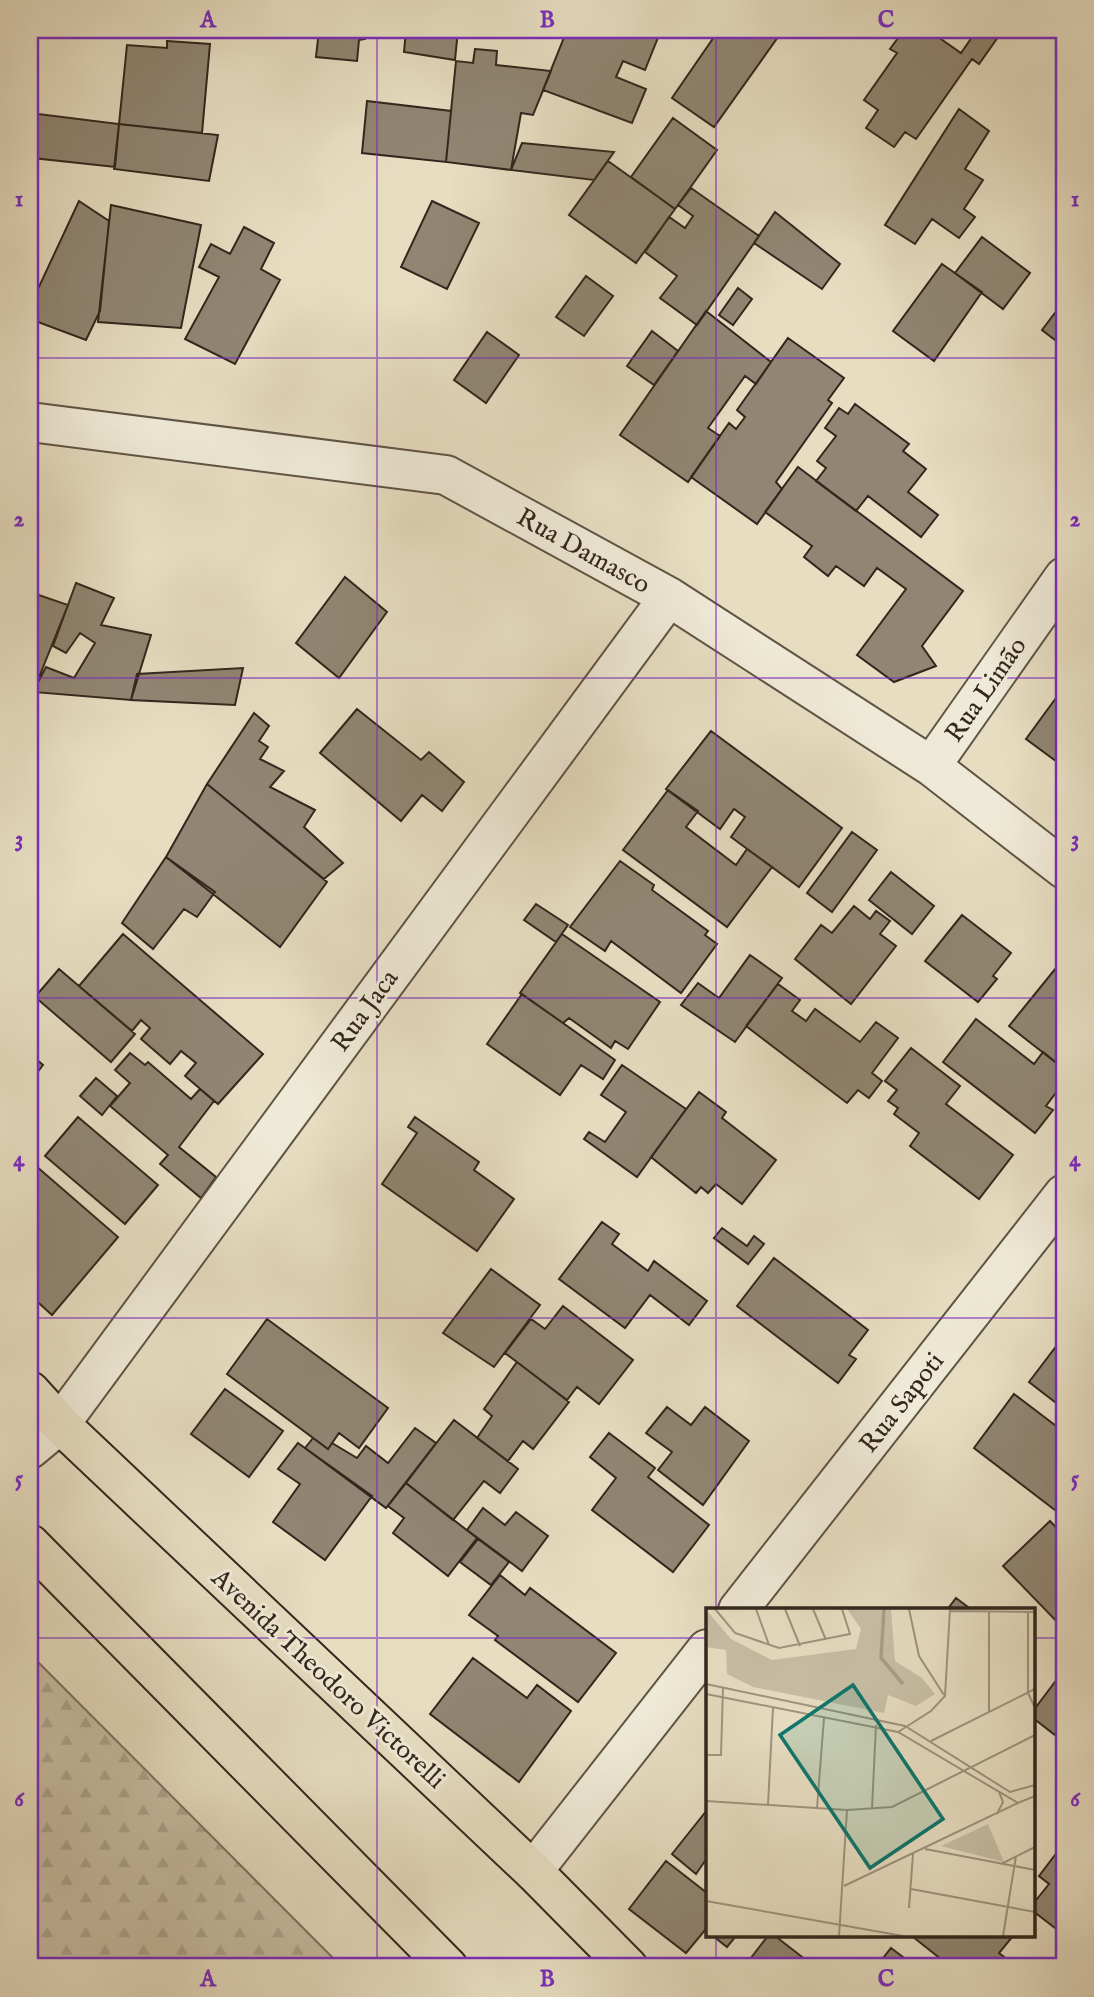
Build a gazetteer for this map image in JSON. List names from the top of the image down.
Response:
{
  "streets": {
    "main road": ["Avenida Theodoro Victorelli"],
    "street": [
      "Rua Damasco",
      "Rua Limão",
      "Rua Jaca",
      "Rua Sapoti"
    ]
  },
  "crossings": [
    ["Rua Damasco", "Rua Limão"],
    ["Rua Damasco", "Rua Jaca"],
    ["Rua Jaca", "Avenida Theodoro Victorelli"]
  ],
  "grid": {
    "columns": ["A", "B", "C"],
    "rows": [
      "1",
      "2",
      "3",
      "4",
      "5",
      "6"
    ]
  }
}
